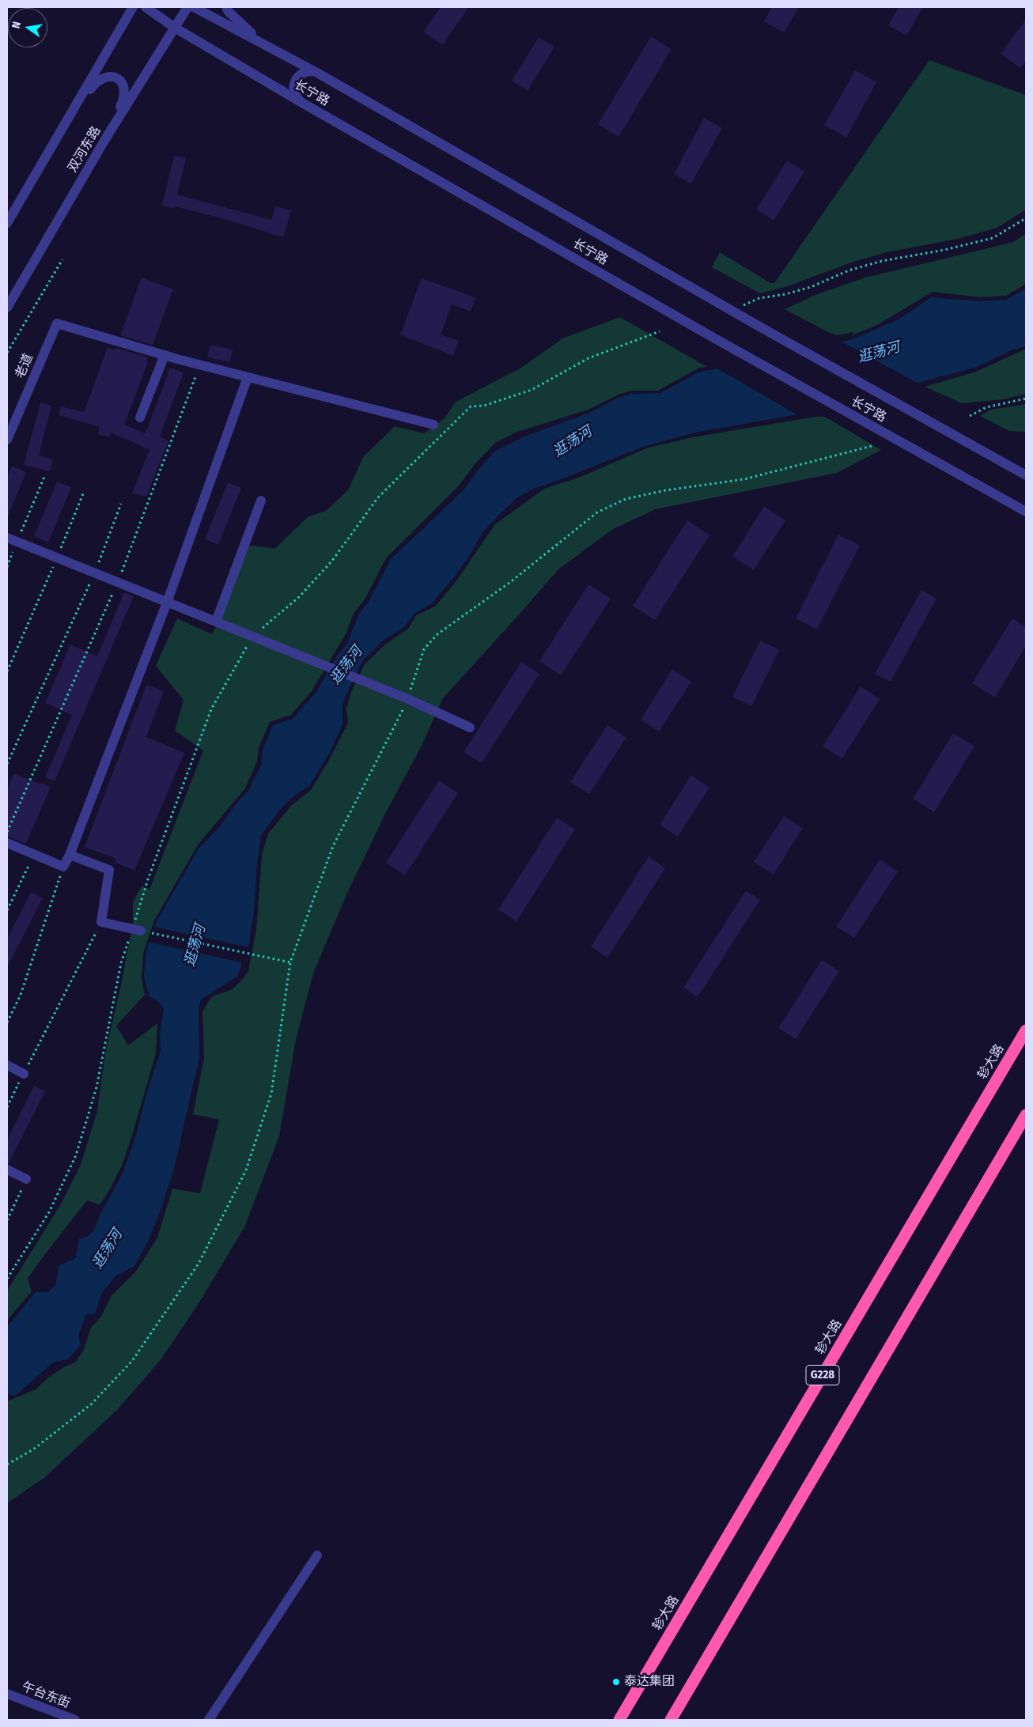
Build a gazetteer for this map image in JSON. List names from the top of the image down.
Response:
{
  "streets": {
    "highway": ["轸大路", "G228"],
    "street": [
      "长宁路",
      "双河东路",
      "老道",
      "午台东街"
    ]
  },
  "crossings": [
    ["长宁路", "双河东路"]
  ],
  "water": ["逛荡河"],
  "places": ["泰达集团"],
  "north": "left"
}
